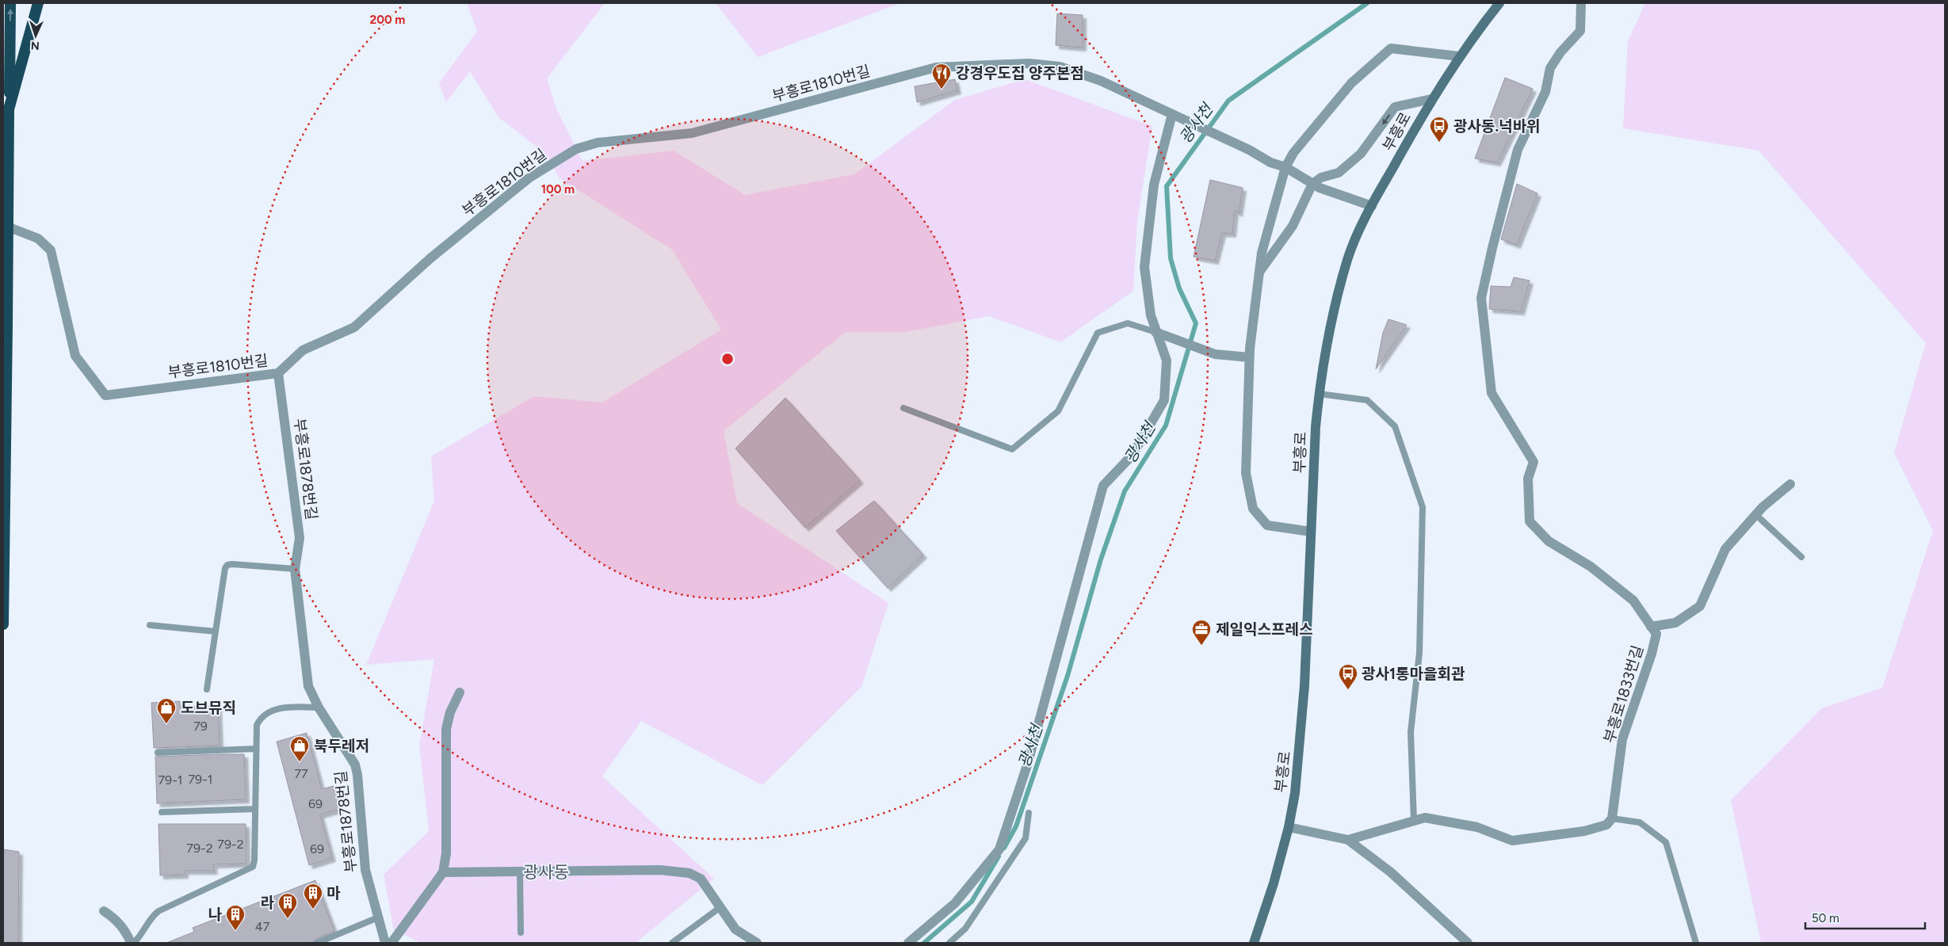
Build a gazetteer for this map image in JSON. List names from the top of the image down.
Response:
{
  "streets": {
    "main road": ["부흥로"],
    "street": ["부흥로1810번길", "부흥로1878번길", "부흥로1833번길"]
  },
  "crossings": [
    ["부흥로1810번길", "부흥로1878번길"]
  ],
  "districts": ["광사동"],
  "water": ["광사천"],
  "places": {
    "restaurant": ["강경우도집 양주본점"],
    "bus stop": ["광사동.넉바위", "광사1통마을회관"],
    "office": ["제일익스프레스"],
    "shop": ["도브뮤직", "북두레저"],
    "building": ["마", "라", "나"]
  },
  "house_numbers": [
    "79",
    "77",
    "79-1",
    "79-1",
    "69",
    "79-2",
    "79-2",
    "69",
    "47"
  ],
  "scale_bar": "50 m",
  "north": "bottom",
  "rings": ["200 m", "100 m"]
}
